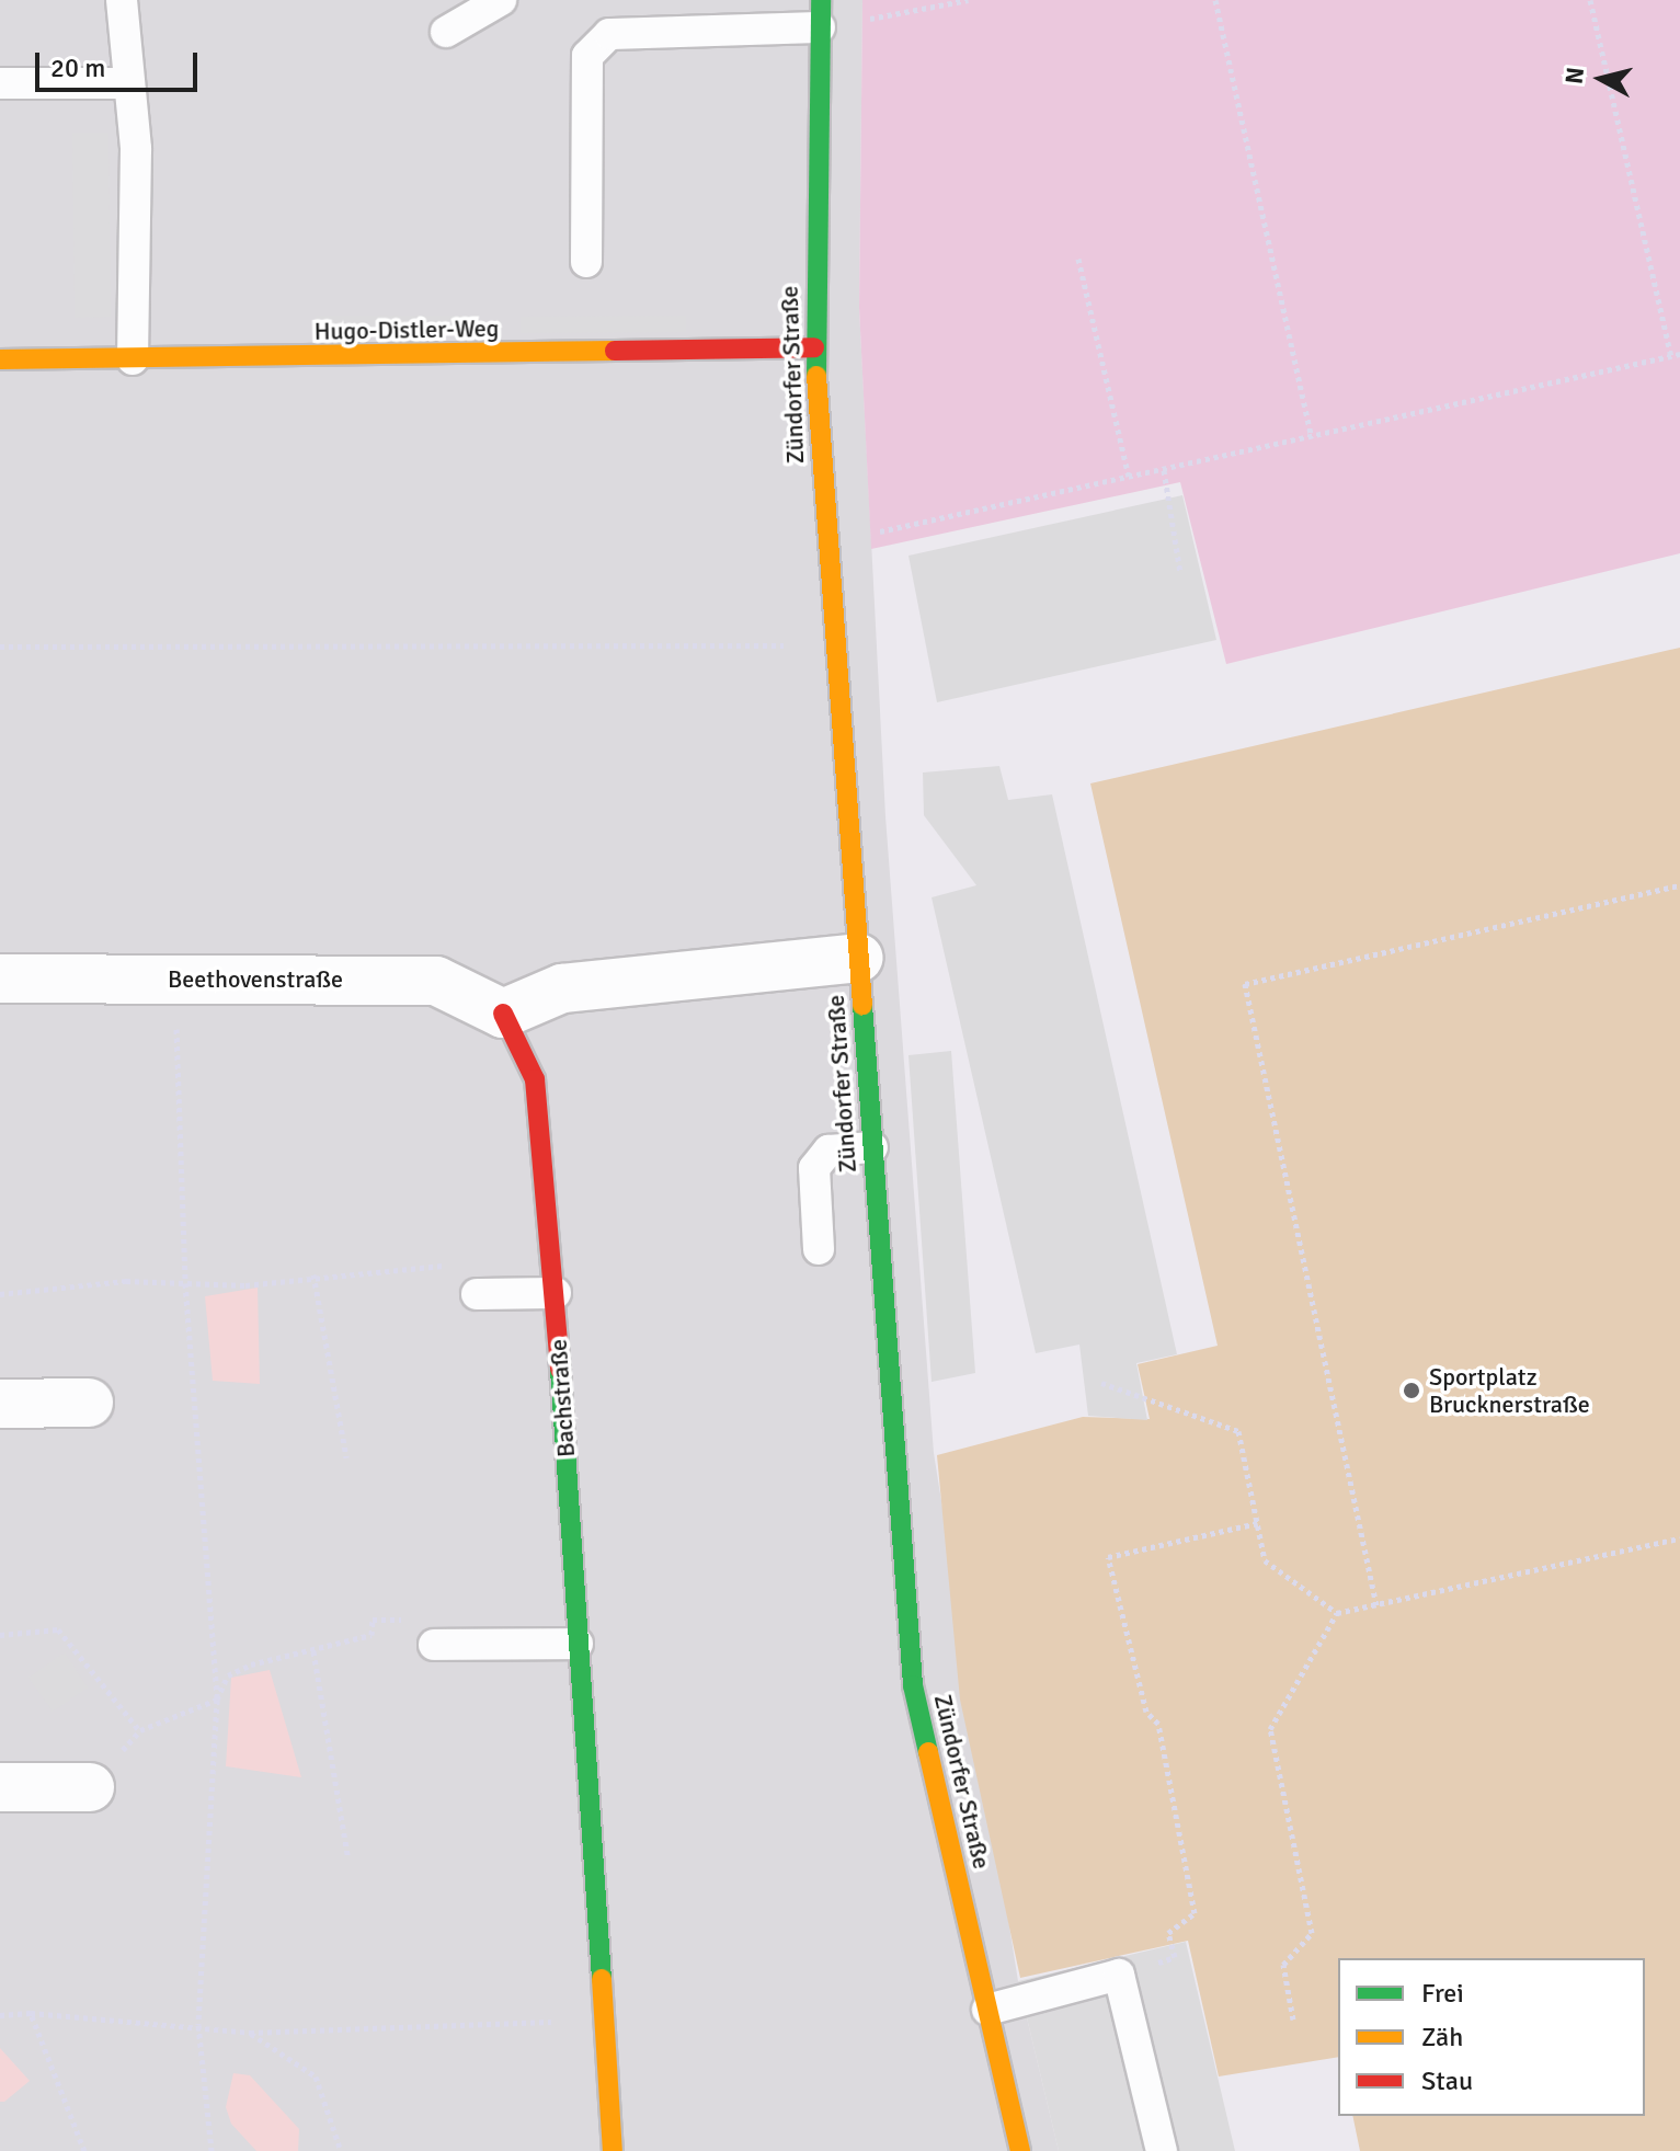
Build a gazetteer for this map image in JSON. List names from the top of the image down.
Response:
{
  "streets": {
    "street": [
      "Hugo-Distler-Weg",
      "Zündorfer Straße",
      "Beethovenstraße",
      "Bachstraße"
    ]
  },
  "crossings": [
    ["Hugo-Distler-Weg", "Zündorfer Straße"],
    ["Beethovenstraße", "Bachstraße"]
  ],
  "places": ["Sportplatz Brucknerstraße"],
  "legend": ["Frei", "Zäh", "Stau"],
  "scale_bar": "20 m",
  "north": "left"
}
